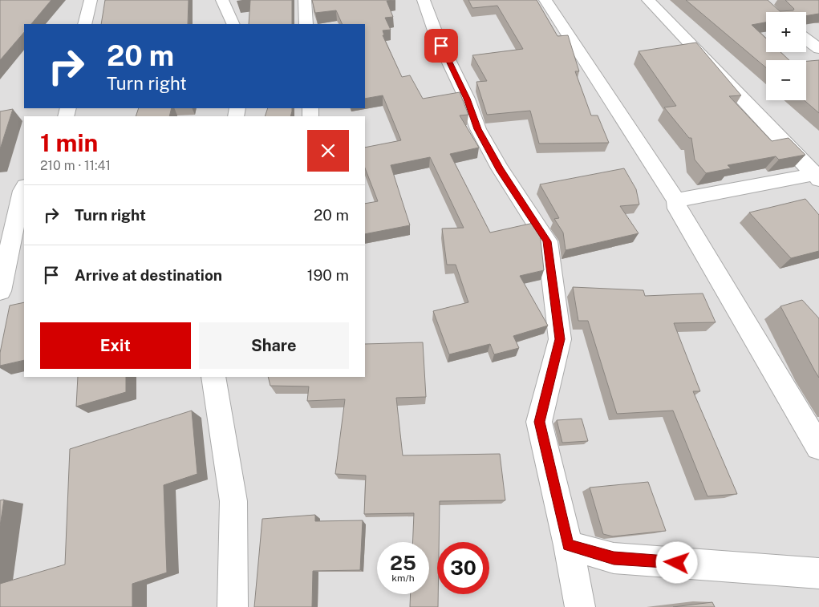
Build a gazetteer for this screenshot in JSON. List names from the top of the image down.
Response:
{
  "page": {
    "map_buttons": ["+", "−"],
    "turn": ["20 m", "Turn right"],
    "heading": ["1 min", "210 m · 11:41"],
    "list": [
      {
        "name": "Turn right",
        "value": "20 m"
      },
      {
        "name": "Arrive at destination",
        "value": "190 m"
      }
    ],
    "buttons": ["Exit", "Share"],
    "speed": "25 km/h",
    "limit": "30"
  }
}
